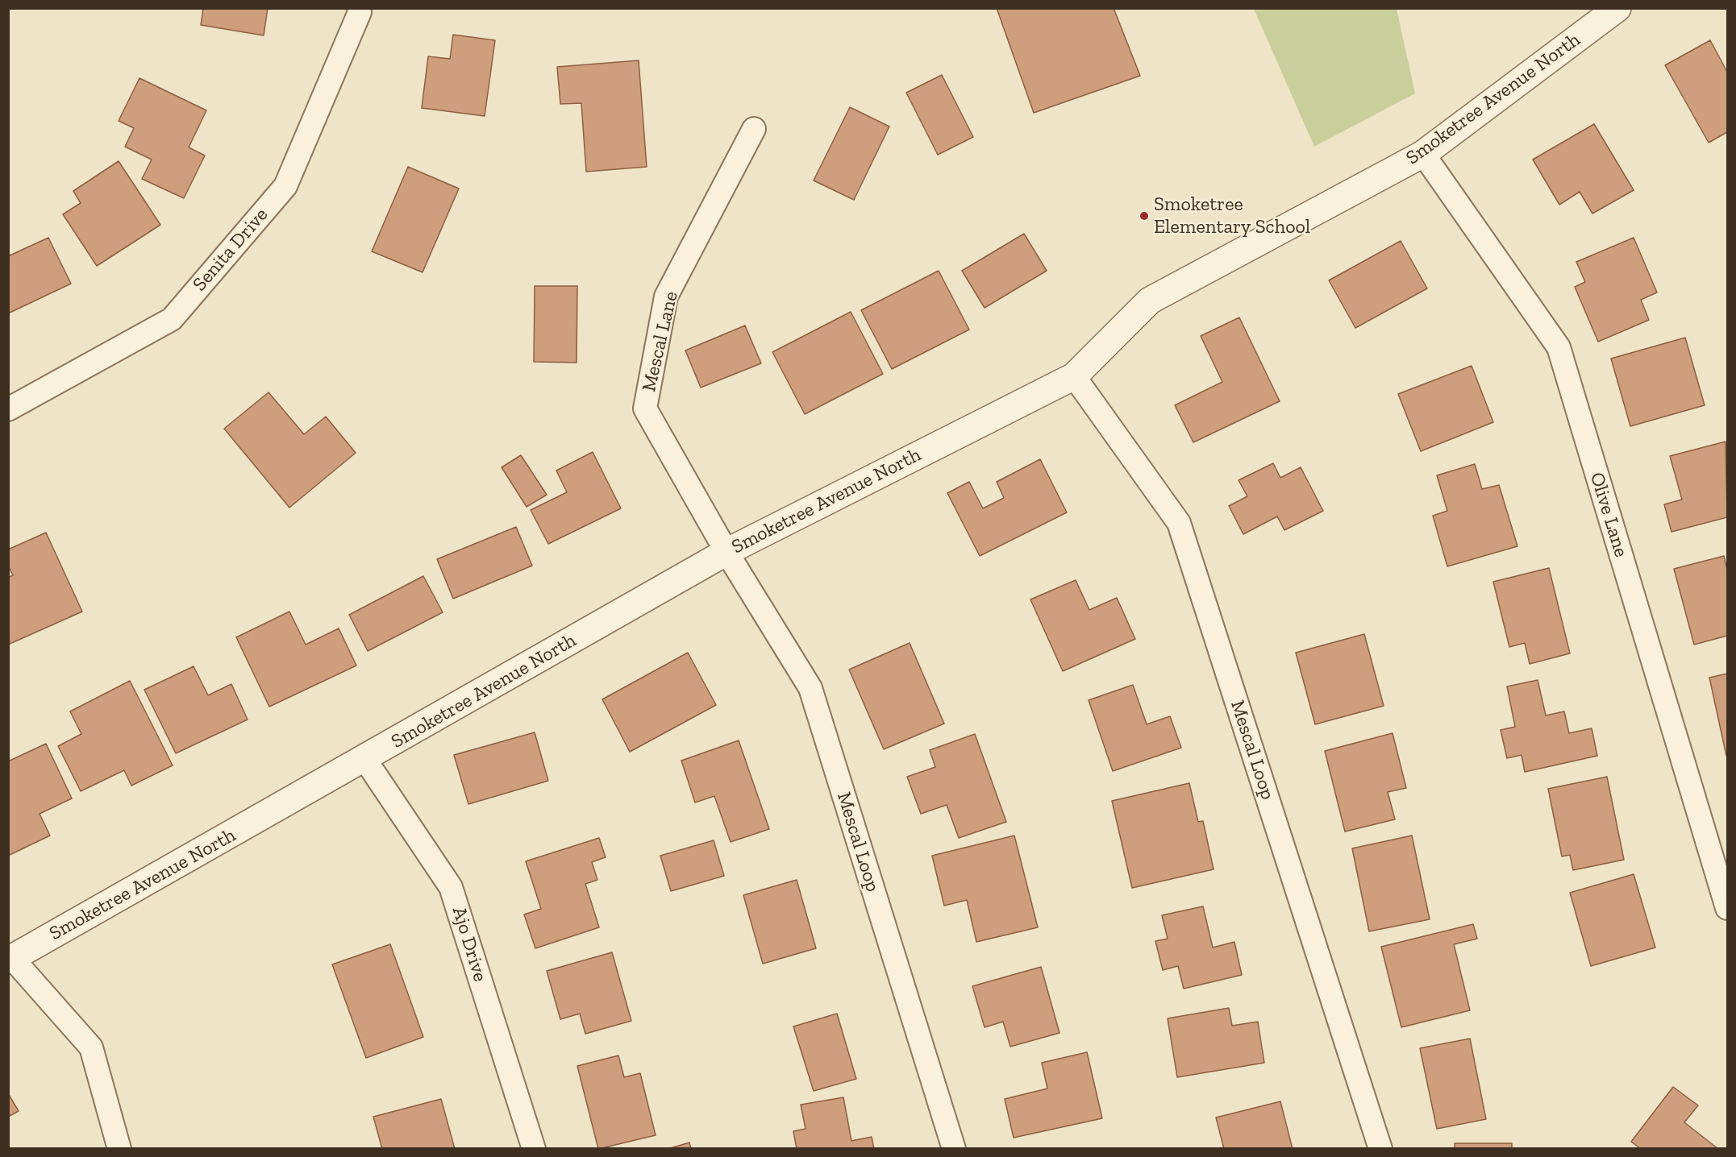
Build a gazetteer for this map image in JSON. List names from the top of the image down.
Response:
{
  "streets": {
    "street": [
      "Smoketree Avenue North",
      "Senita Drive",
      "Mescal Lane",
      "Olive Lane",
      "Mescal Loop",
      "Ajo Drive"
    ]
  },
  "crossings": [
    ["Smoketree Avenue North", "Mescal Lane"],
    ["Smoketree Avenue North", "Olive Lane"],
    ["Smoketree Avenue North", "Mescal Loop"],
    ["Smoketree Avenue North", "Ajo Drive"],
    ["Mescal Lane", "Mescal Loop"]
  ],
  "places": ["Smoketree Elementary School"]
}
